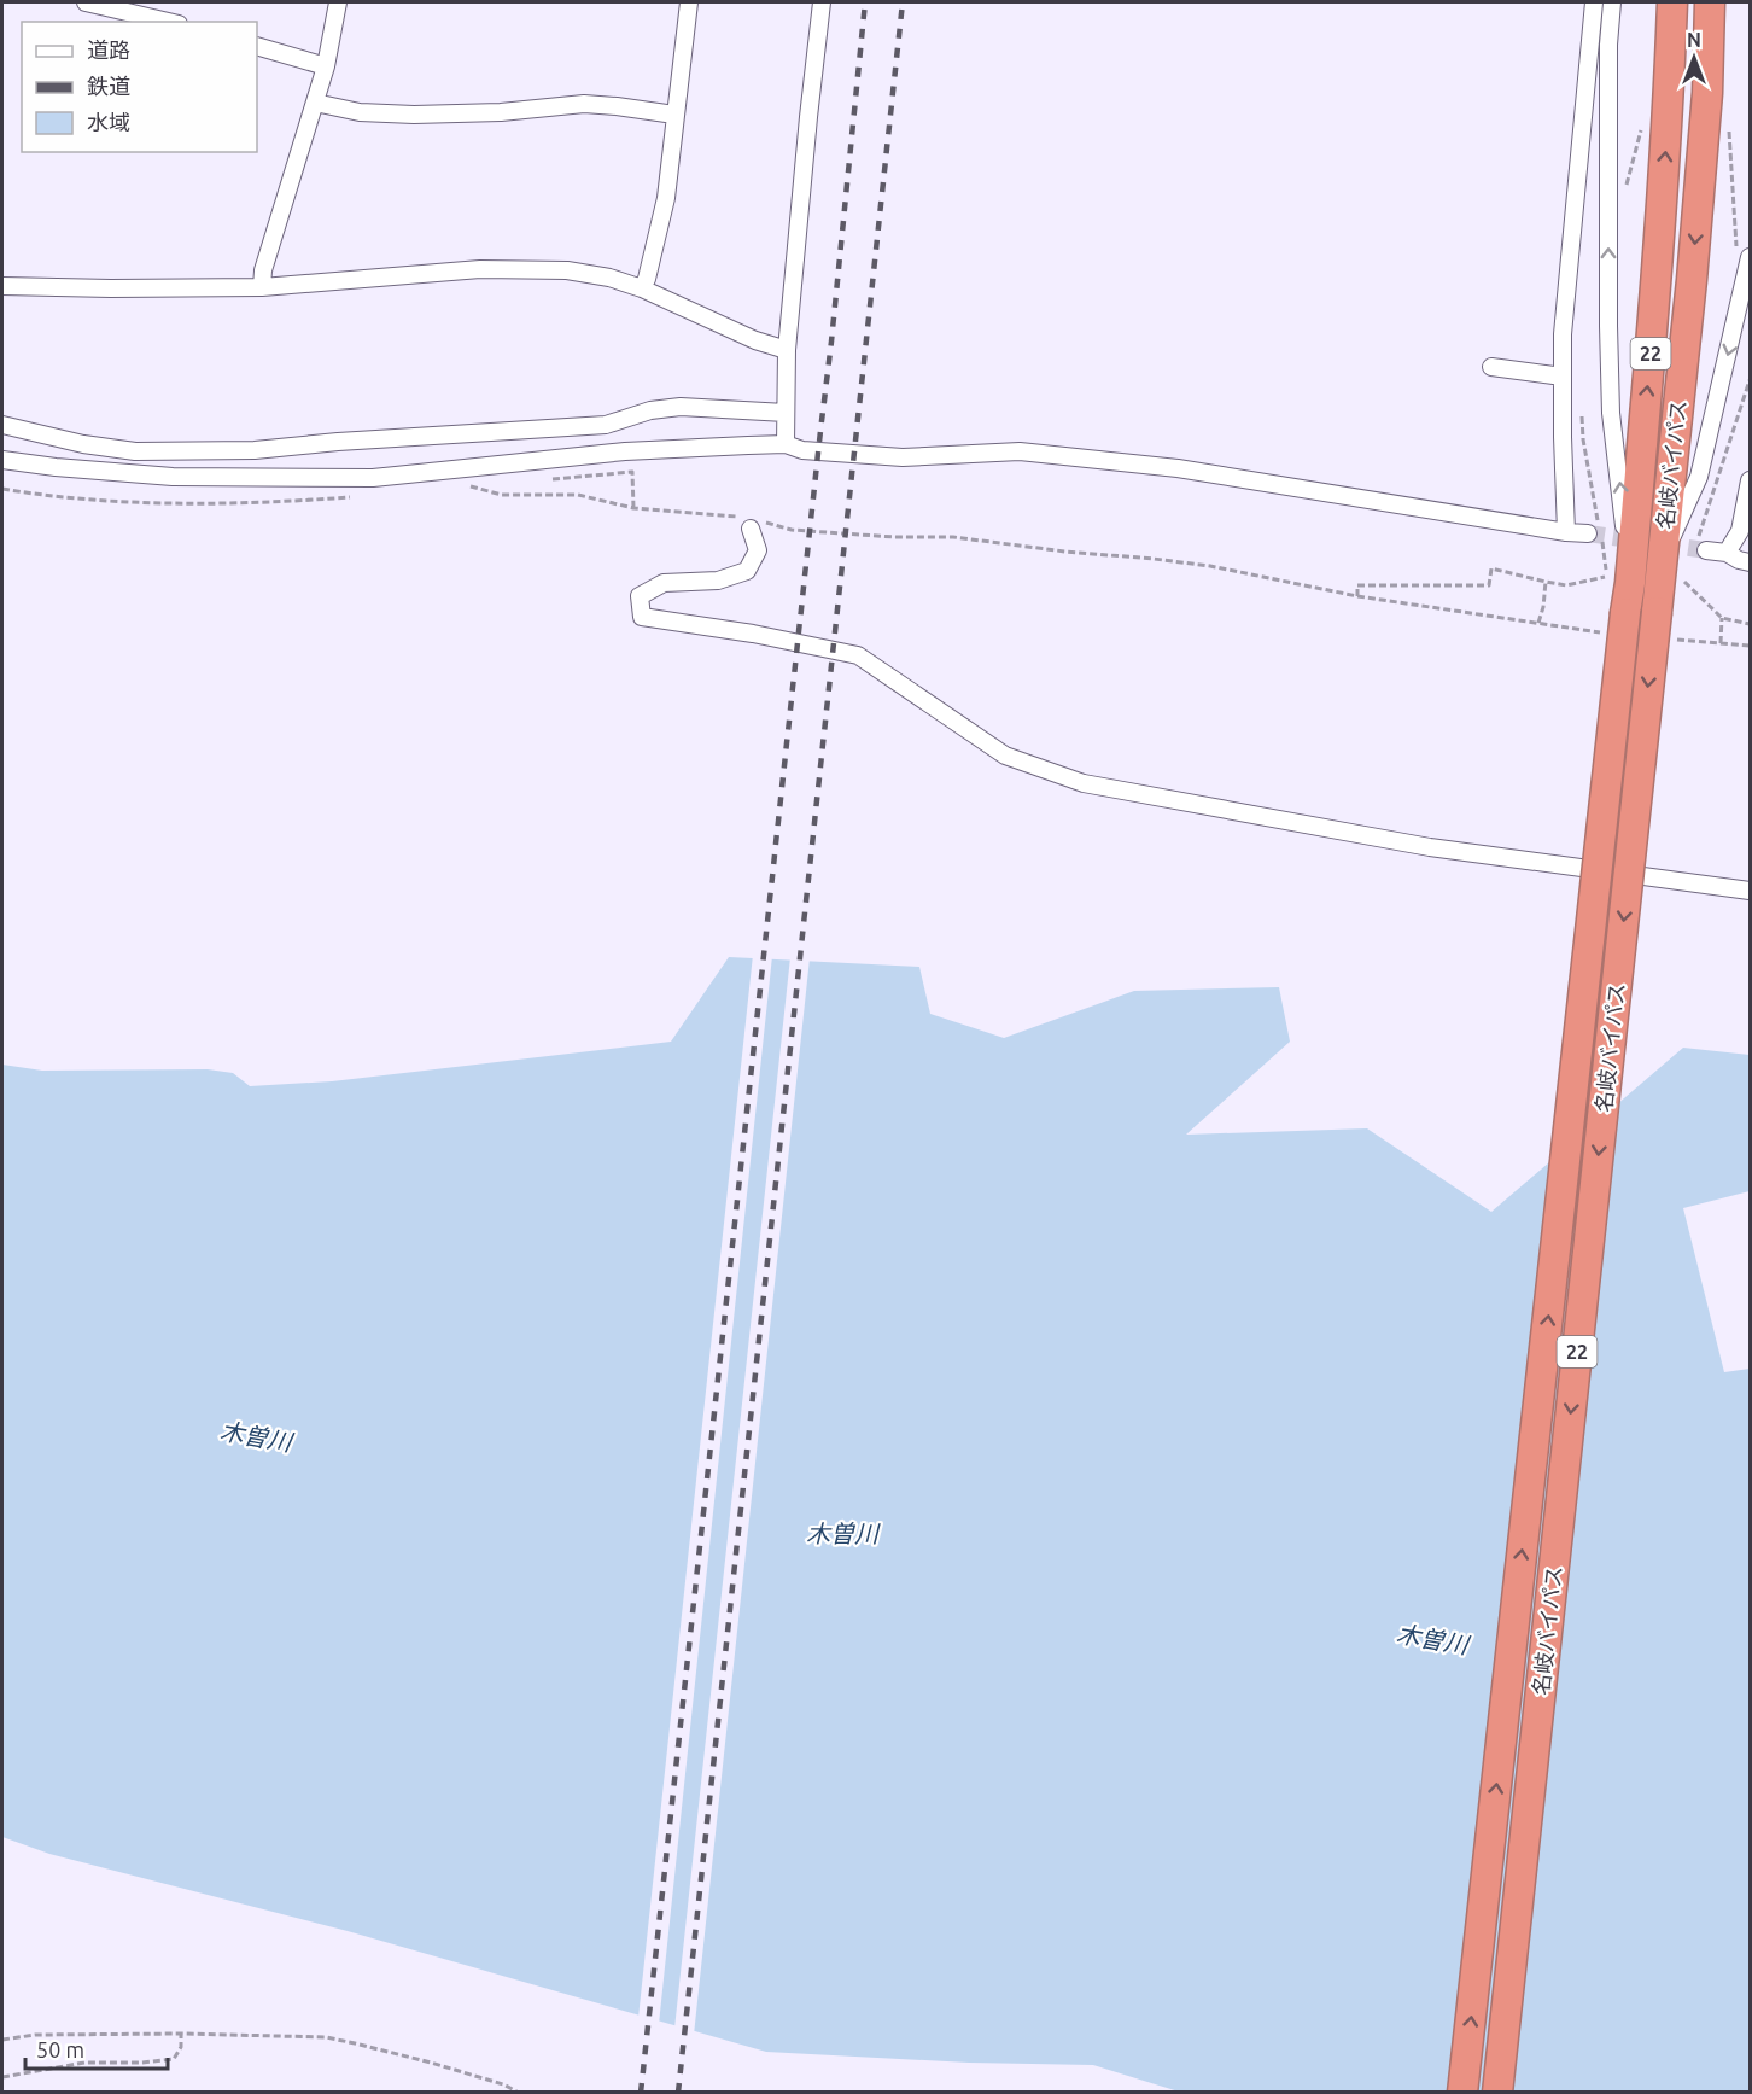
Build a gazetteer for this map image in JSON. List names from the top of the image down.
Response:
{
  "streets": {
    "highway": ["22", "名岐バイパス"]
  },
  "water": ["木曽川"],
  "legend": ["道路", "鉄道", "水域"],
  "scale_bar": "50 m",
  "north": "top"
}
